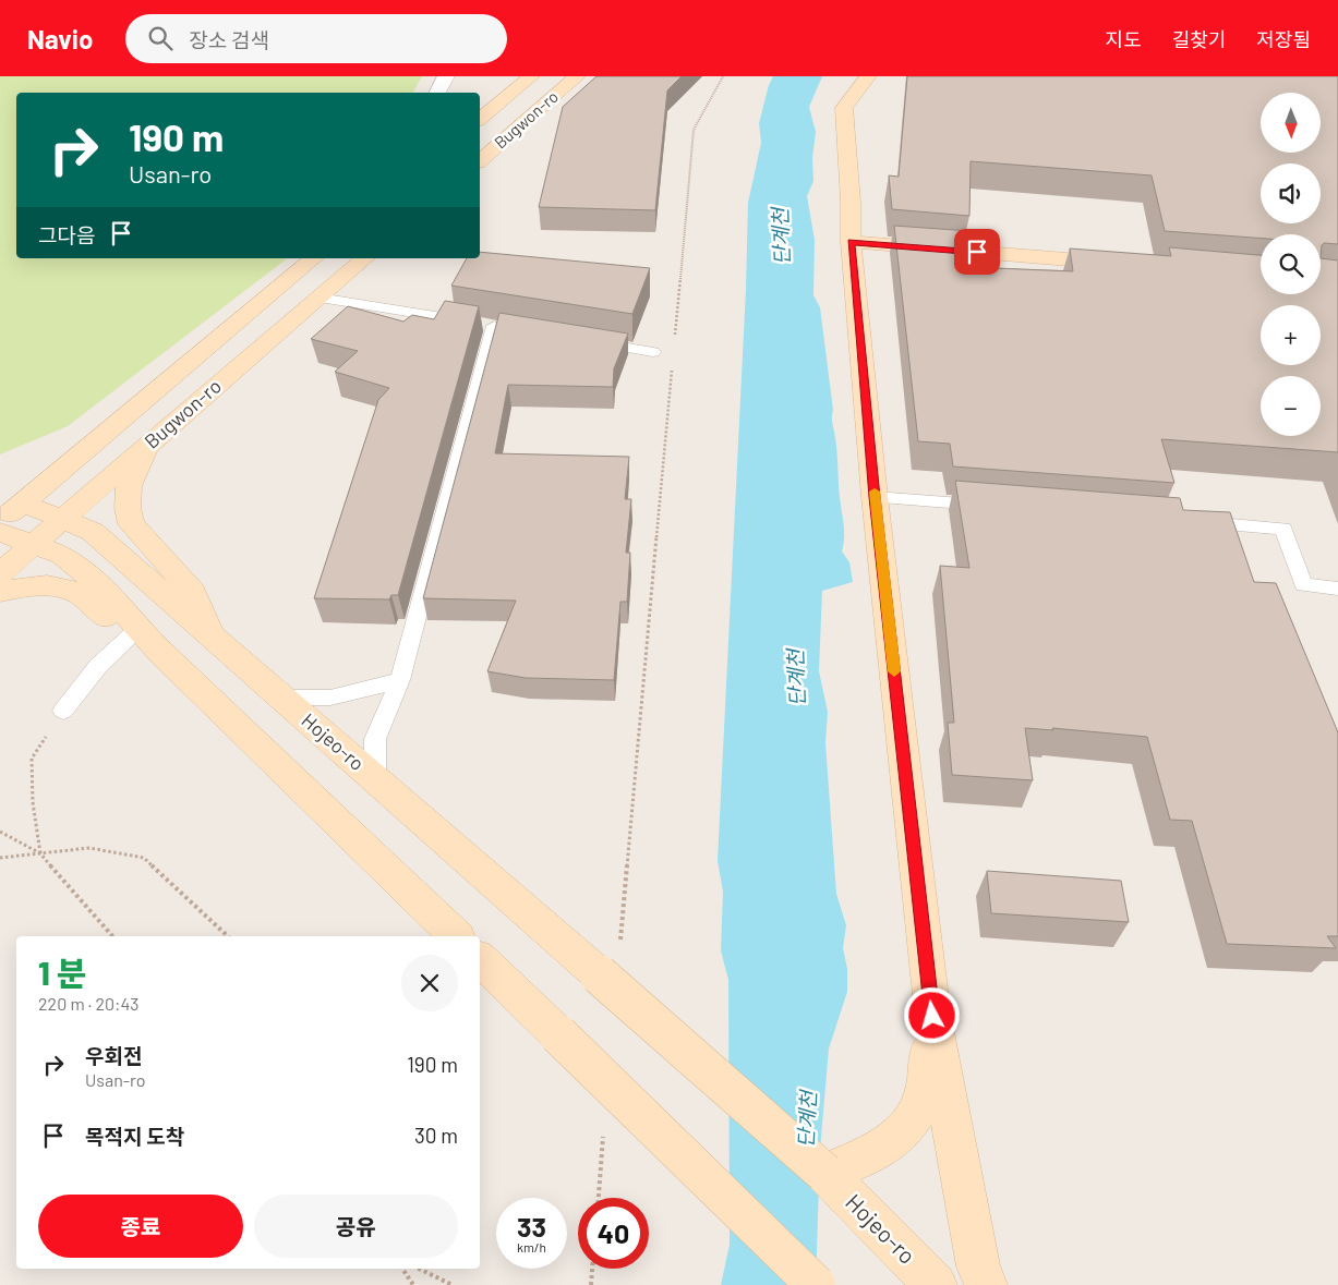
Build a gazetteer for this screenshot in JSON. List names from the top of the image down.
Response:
{
  "streets": {
    "street": ["Bugwon-ro", "Hojeo-ro"]
  },
  "crossings": [
    ["Bugwon-ro", "Hojeo-ro"]
  ],
  "water": ["단계천"],
  "north": "bottom",
  "page": {
    "header": "Navio",
    "search": "장소 검색",
    "nav": ["지도", "길찾기", "저장됨"],
    "map_buttons": ["+", "−"],
    "turn": ["190 m", "Usan-ro"],
    "then": "그다음",
    "heading": ["1 분", "220 m · 20:43"],
    "list": [
      {
        "name": "우회전",
        "note": "Usan-ro",
        "value": "190 m"
      },
      {
        "name": "목적지 도착",
        "value": "30 m"
      }
    ],
    "buttons": ["종료", "공유"],
    "speed": "33 km/h",
    "limit": "40"
  }
}
